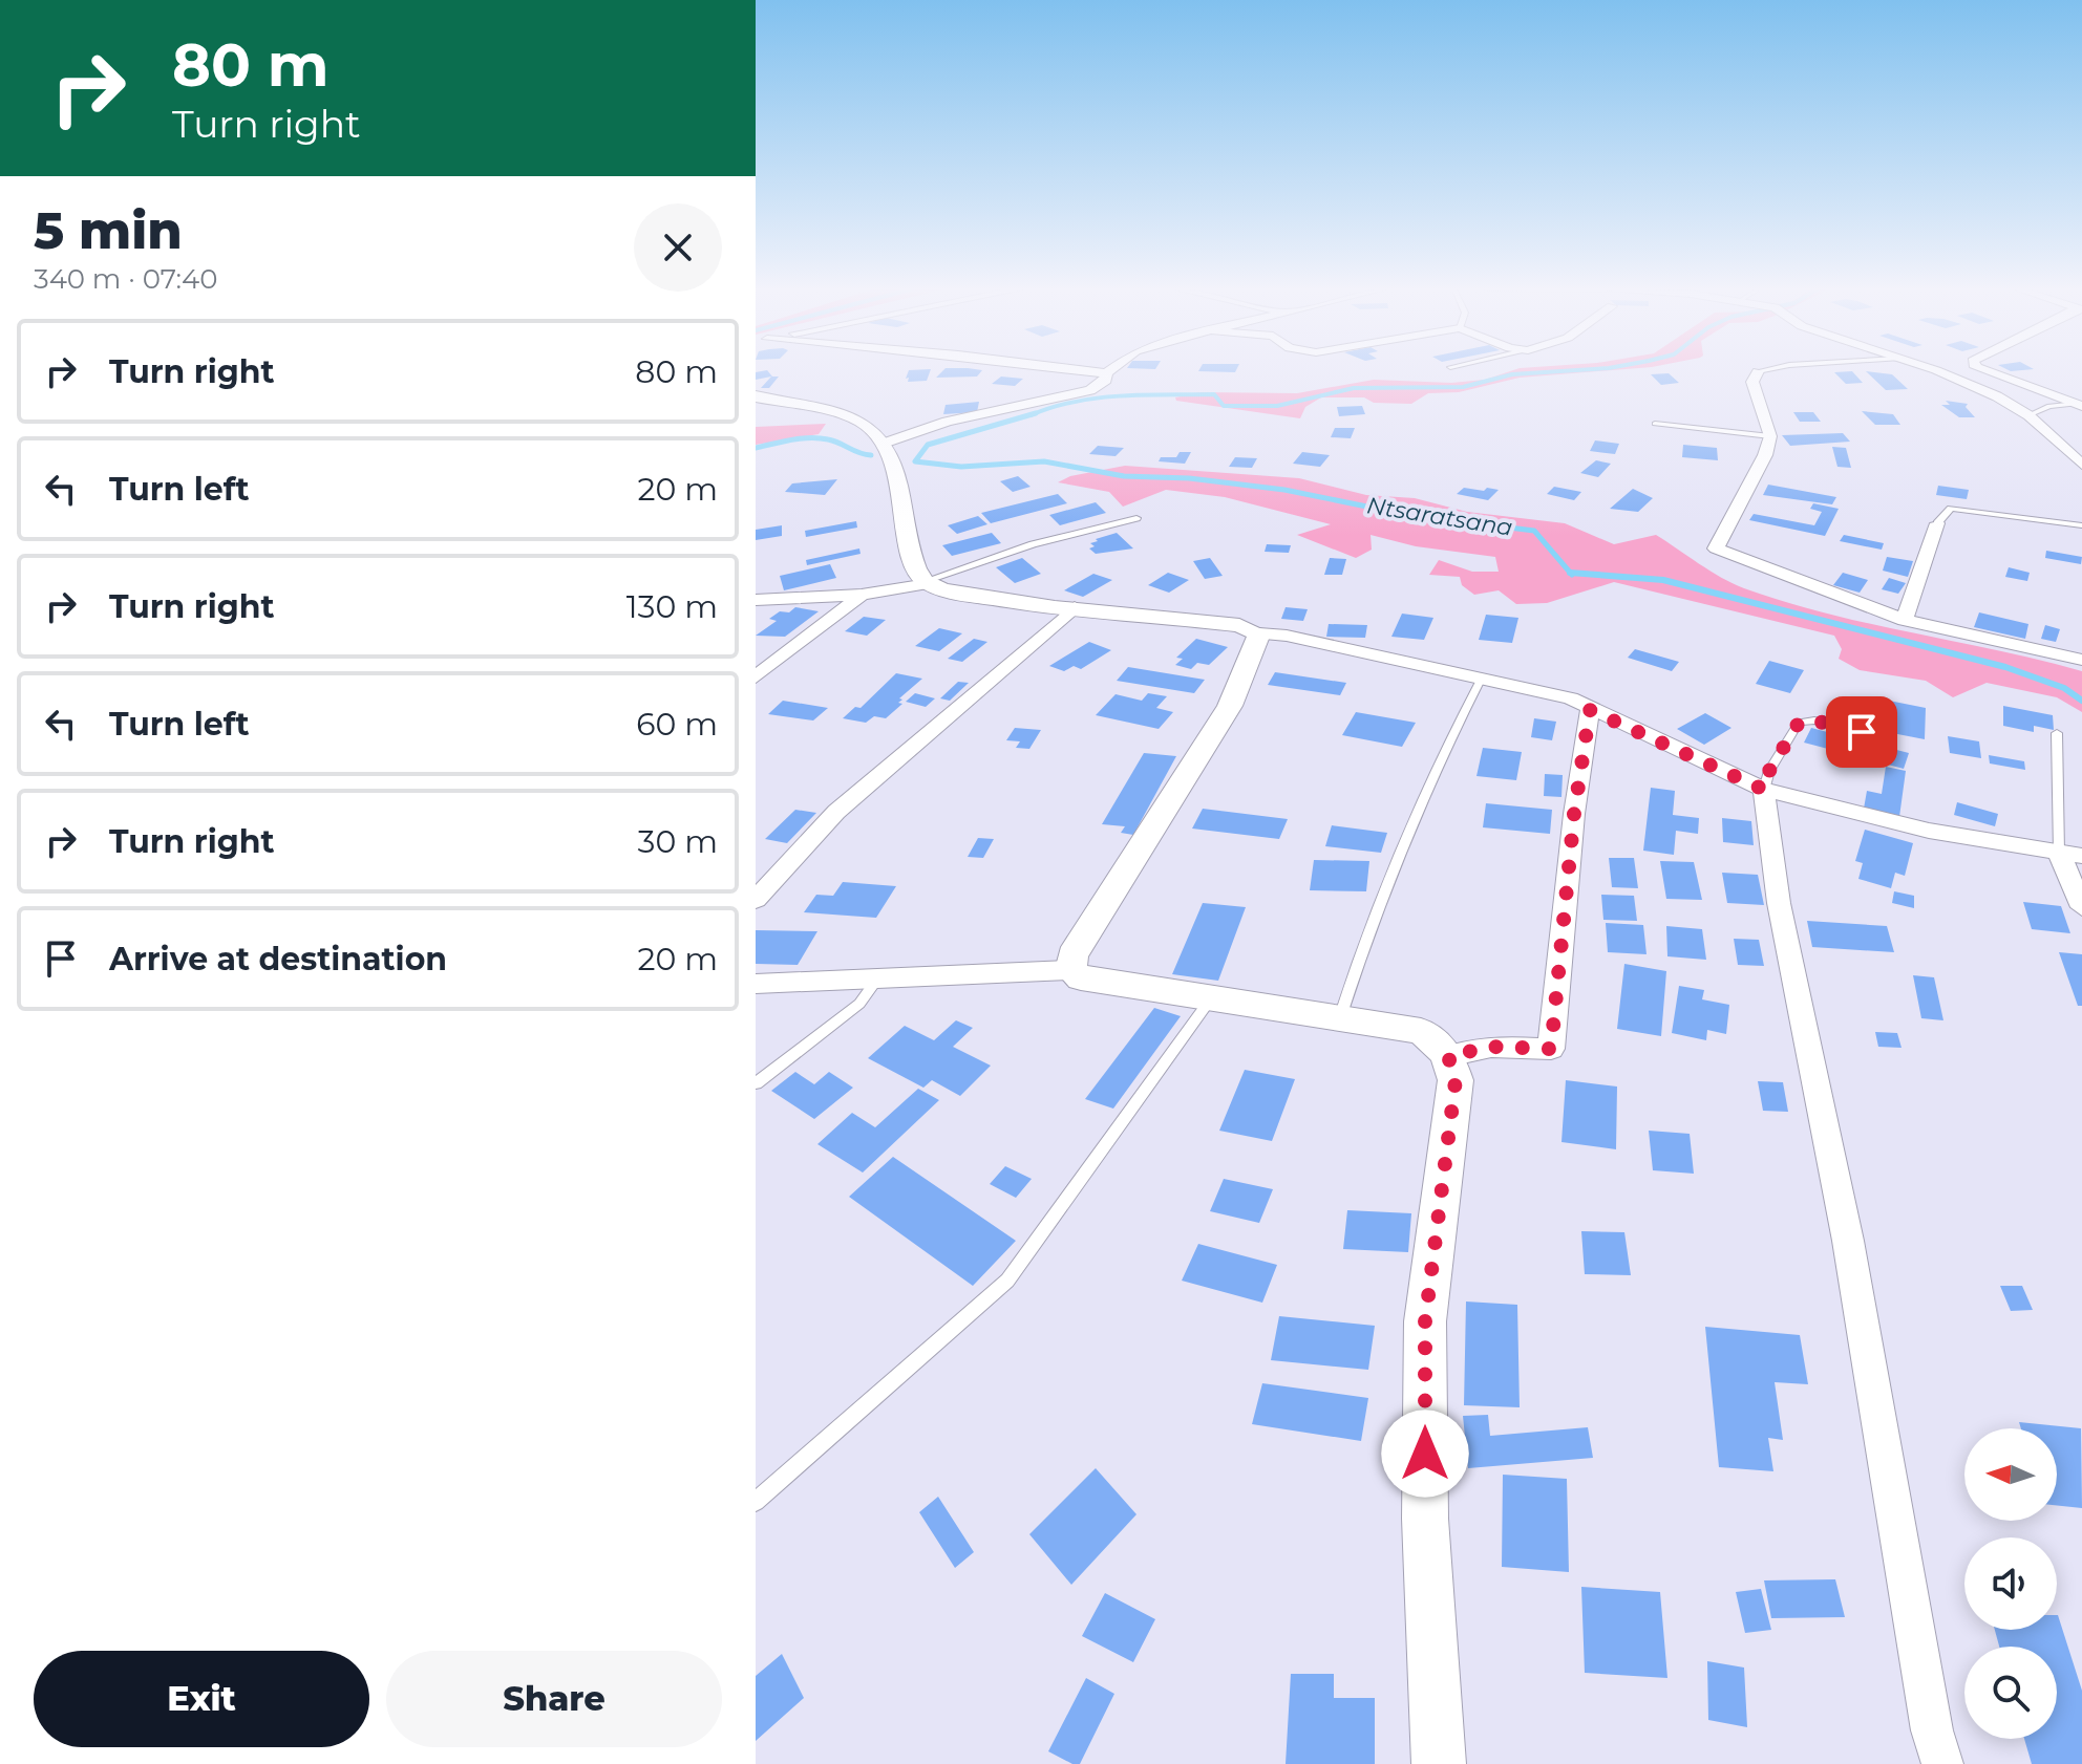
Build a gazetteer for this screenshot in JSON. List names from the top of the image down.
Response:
{
  "water": ["Ntsaratsana"],
  "north": "left",
  "page": {
    "turn": ["80 m", "Turn right"],
    "heading": ["5 min", "340 m · 07:40"],
    "list": [
      {
        "name": "Turn right",
        "value": "80 m"
      },
      {
        "name": "Turn left",
        "value": "20 m"
      },
      {
        "name": "Turn right",
        "value": "130 m"
      },
      {
        "name": "Turn left",
        "value": "60 m"
      },
      {
        "name": "Turn right",
        "value": "30 m"
      },
      {
        "name": "Arrive at destination",
        "value": "20 m"
      }
    ],
    "buttons": ["Exit", "Share"]
  }
}
